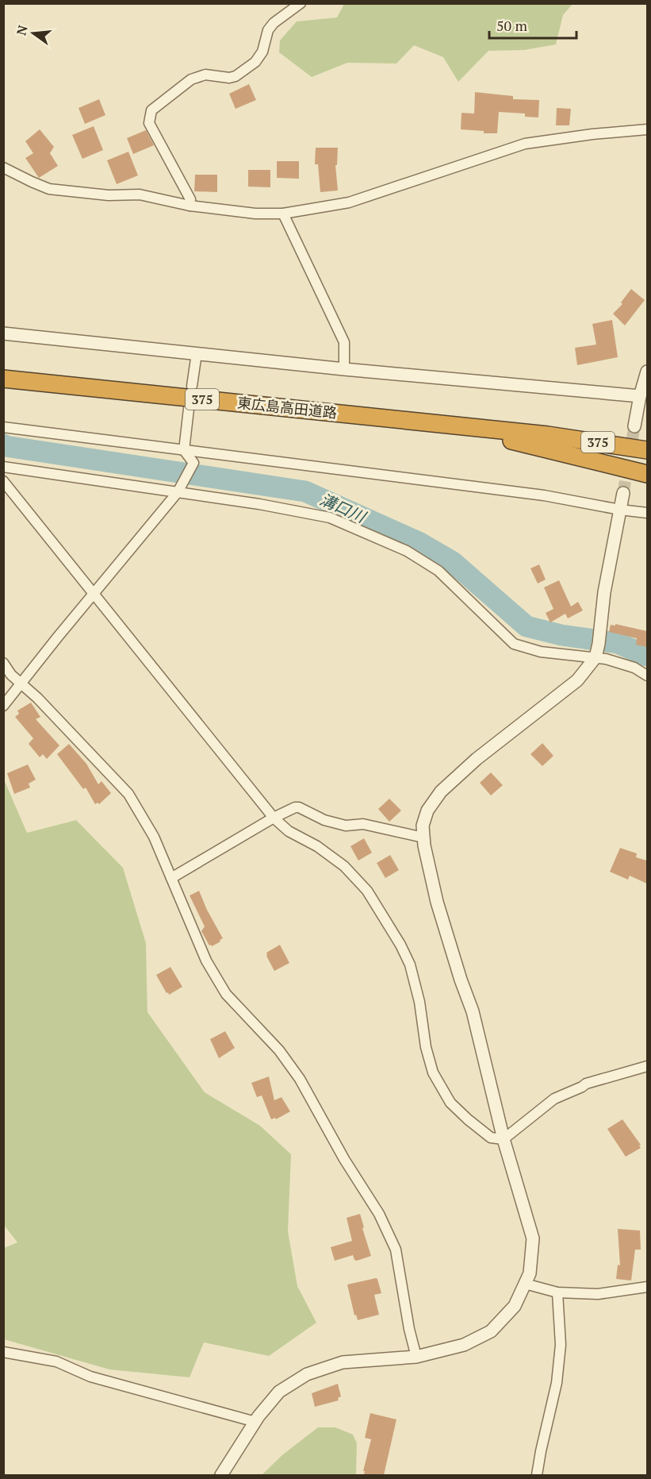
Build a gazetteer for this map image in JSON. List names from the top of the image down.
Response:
{
  "streets": {
    "highway": ["375", "東広島高田道路"]
  },
  "crossings": [
    ["375", "東広島高田道路"]
  ],
  "water": ["溝口川"],
  "scale_bar": "50 m",
  "north": "left"
}
